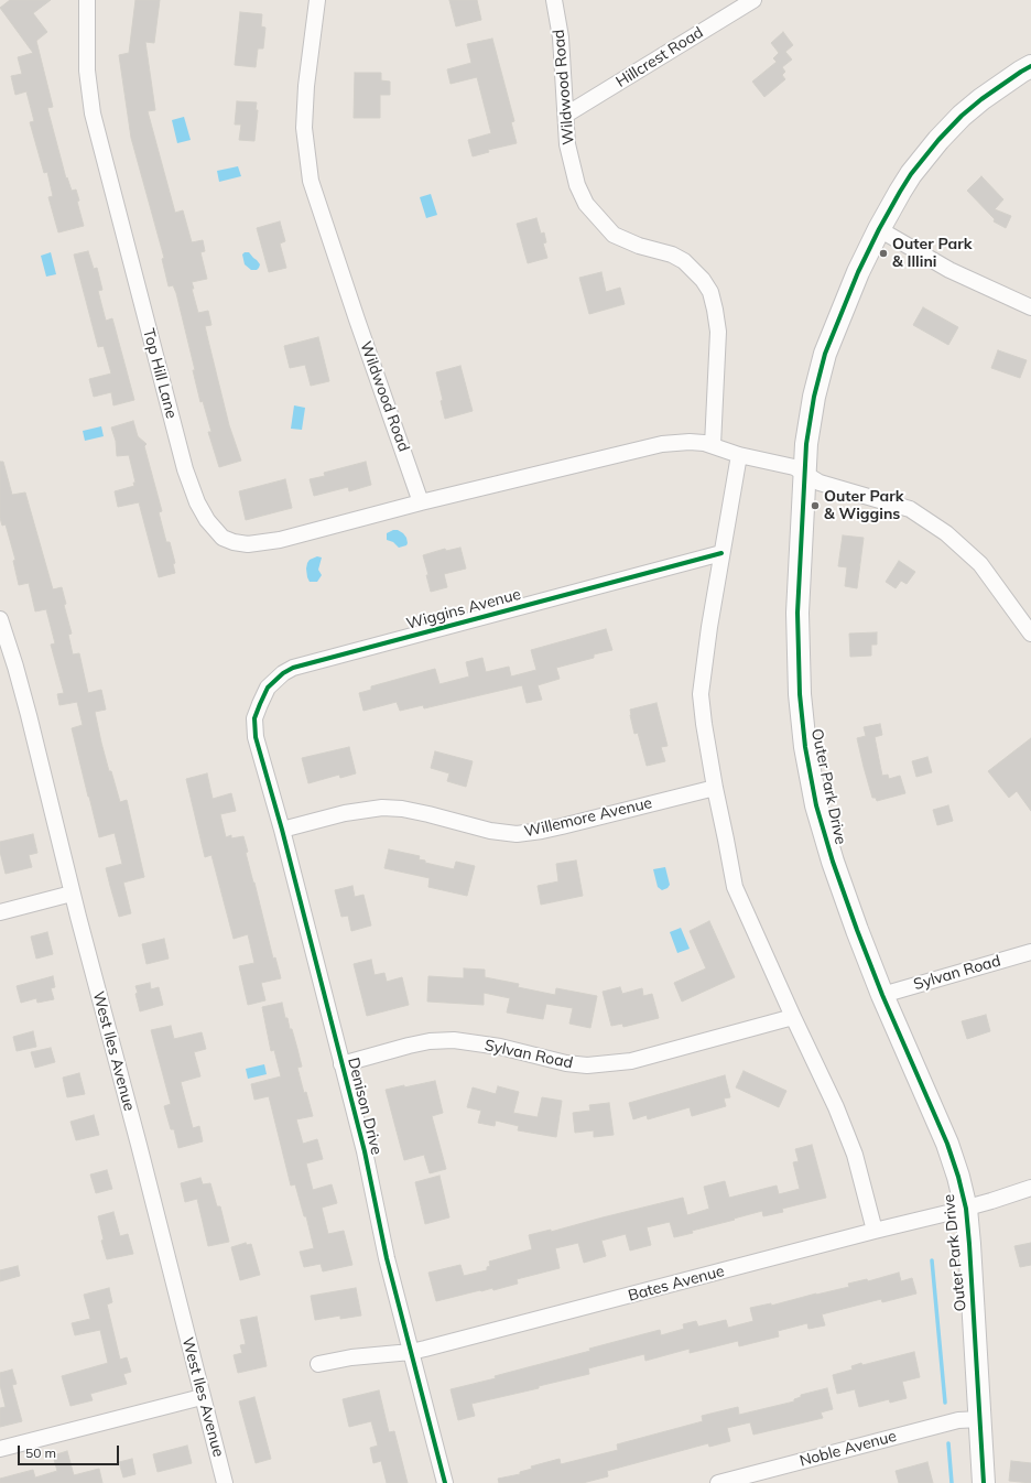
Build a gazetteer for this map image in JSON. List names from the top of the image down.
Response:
{
  "streets": {
    "street": [
      "Hillcrest Road",
      "Wildwood Road",
      "Top Hill Lane",
      "Wiggins Avenue",
      "Outer Park Drive",
      "Willemore Avenue",
      "Sylvan Road",
      "West Iles Avenue",
      "Denison Drive",
      "Bates Avenue",
      "Noble Avenue"
    ]
  },
  "crossings": [
    ["Hillcrest Road", "Wildwood Road"],
    ["Wildwood Road", "Top Hill Lane"],
    ["Wiggins Avenue", "Denison Drive"],
    ["Outer Park Drive", "Sylvan Road"],
    ["Outer Park Drive", "Bates Avenue"],
    ["Outer Park Drive", "Noble Avenue"],
    ["Willemore Avenue", "Denison Drive"],
    ["Sylvan Road", "Denison Drive"],
    ["Denison Drive", "Bates Avenue"]
  ],
  "places": ["Outer Park & Illini", "Outer Park & Wiggins"],
  "scale_bar": "50 m"
}
